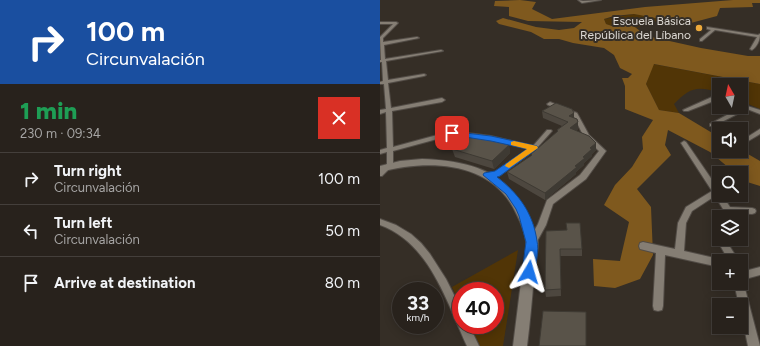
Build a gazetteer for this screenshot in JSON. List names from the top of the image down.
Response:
{
  "places": ["Escuela Básica República del Líbano"],
  "north": "top",
  "page": {
    "turn": ["100 m", "Circunvalación"],
    "map_buttons": ["+", "−"],
    "heading": ["1 min", "230 m · 09:34"],
    "list": [
      {
        "name": "Turn right",
        "note": "Circunvalación",
        "value": "100 m"
      },
      {
        "name": "Turn left",
        "note": "Circunvalación",
        "value": "50 m"
      },
      {
        "name": "Arrive at destination",
        "value": "80 m"
      }
    ],
    "speed": "33 km/h",
    "limit": "40"
  }
}
